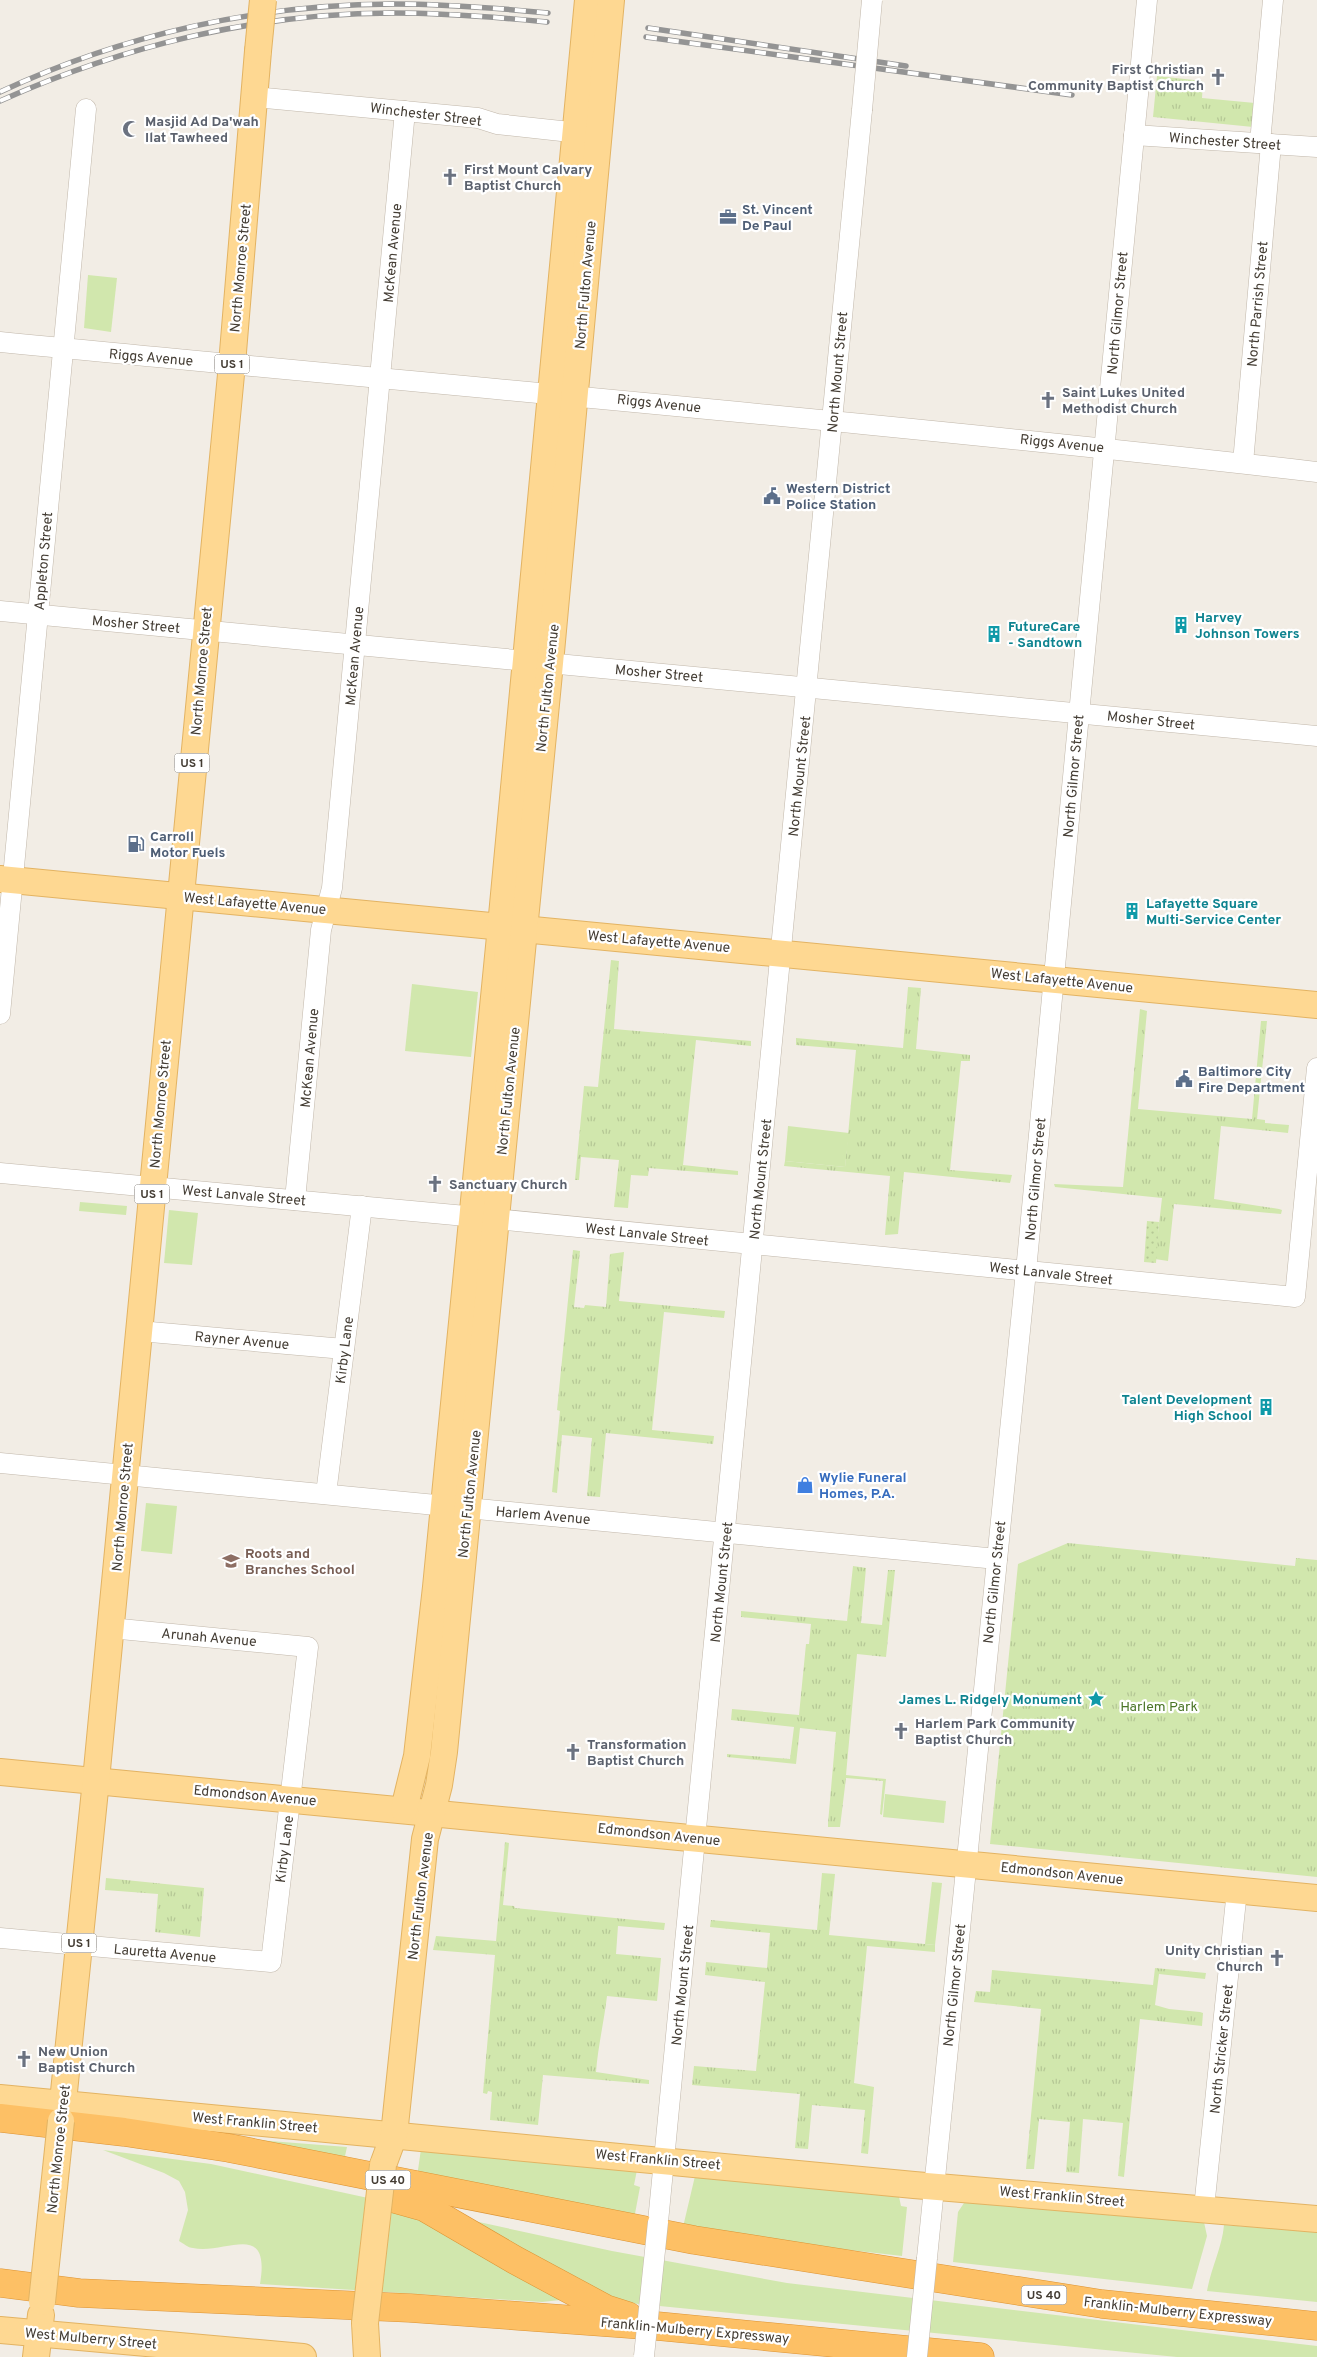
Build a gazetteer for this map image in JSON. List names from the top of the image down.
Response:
{
  "streets": {
    "highway": ["US 40", "Franklin-Mulberry Expressway"],
    "main road": [
      "North Monroe Street",
      "North Fulton Avenue",
      "US 1",
      "West Lafayette Avenue",
      "Edmondson Avenue",
      "West Franklin Street",
      "West Mulberry Street"
    ],
    "street": [
      "Winchester Street",
      "McKean Avenue",
      "North Parrish Street",
      "North Gilmor Street",
      "Riggs Avenue",
      "North Mount Street",
      "Appleton Street",
      "Mosher Street",
      "West Lanvale Street",
      "Rayner Avenue",
      "Kirby Lane",
      "Harlem Avenue",
      "Arunah Avenue",
      "Lauretta Avenue",
      "North Stricker Street"
    ]
  },
  "crossings": [
    ["Winchester Street", "McKean Avenue"],
    ["Winchester Street", "North Monroe Street"],
    ["Winchester Street", "North Fulton Avenue"],
    ["Winchester Street", "North Parrish Street"],
    ["Winchester Street", "North Gilmor Street"],
    ["McKean Avenue", "Riggs Avenue"],
    ["McKean Avenue", "Mosher Street"],
    ["McKean Avenue", "West Lafayette Avenue"],
    ["McKean Avenue", "West Lanvale Street"],
    ["North Monroe Street", "Riggs Avenue"],
    ["North Monroe Street", "Mosher Street"],
    ["North Monroe Street", "West Lafayette Avenue"],
    ["North Monroe Street", "West Lanvale Street"],
    ["North Monroe Street", "Rayner Avenue"],
    ["North Monroe Street", "Harlem Avenue"],
    ["North Monroe Street", "Arunah Avenue"],
    ["North Monroe Street", "Edmondson Avenue"],
    ["North Monroe Street", "Lauretta Avenue"],
    ["North Monroe Street", "West Franklin Street"],
    ["North Monroe Street", "West Mulberry Street"],
    ["North Fulton Avenue", "Riggs Avenue"],
    ["North Fulton Avenue", "Mosher Street"],
    ["North Fulton Avenue", "West Lafayette Avenue"],
    ["North Fulton Avenue", "West Lanvale Street"],
    ["North Fulton Avenue", "Harlem Avenue"],
    ["North Fulton Avenue", "Edmondson Avenue"],
    ["North Fulton Avenue", "West Franklin Street"],
    ["North Parrish Street", "Riggs Avenue"],
    ["North Gilmor Street", "Riggs Avenue"],
    ["North Gilmor Street", "Mosher Street"],
    ["North Gilmor Street", "West Lafayette Avenue"],
    ["North Gilmor Street", "West Lanvale Street"],
    ["North Gilmor Street", "Harlem Avenue"],
    ["North Gilmor Street", "Edmondson Avenue"],
    ["North Gilmor Street", "West Franklin Street"],
    ["Riggs Avenue", "North Mount Street"],
    ["Riggs Avenue", "Appleton Street"],
    ["North Mount Street", "Mosher Street"],
    ["North Mount Street", "West Lafayette Avenue"],
    ["North Mount Street", "West Lanvale Street"],
    ["North Mount Street", "Harlem Avenue"],
    ["North Mount Street", "Edmondson Avenue"],
    ["North Mount Street", "West Franklin Street"],
    ["Appleton Street", "Mosher Street"],
    ["Appleton Street", "West Lafayette Avenue"],
    ["West Lanvale Street", "Kirby Lane"],
    ["Rayner Avenue", "Kirby Lane"],
    ["Kirby Lane", "Harlem Avenue"],
    ["Kirby Lane", "Arunah Avenue"],
    ["Kirby Lane", "Edmondson Avenue"],
    ["Kirby Lane", "Lauretta Avenue"],
    ["Edmondson Avenue", "North Stricker Street"],
    ["North Stricker Street", "West Franklin Street"]
  ],
  "parks": ["Harlem Park"],
  "places": {
    "church": [
      "First Christian Community Baptist Church",
      "First Mount Calvary Baptist Church",
      "Saint Lukes United Methodist Church",
      "Sanctuary Church",
      "Harlem Park Community Baptist Church",
      "Transformation Baptist Church",
      "Unity Christian Church",
      "New Union Baptist Church"
    ],
    "mosque": ["Masjid Ad Da'wah Ilat Tawheed"],
    "office": ["St. Vincent De Paul"],
    "public building": ["Western District Police Station", "Baltimore City Fire Department"],
    "building": [
      "Harvey Johnson Towers",
      "FutureCare - Sandtown",
      "Lafayette Square Multi-Service Center",
      "Talent Development High School"
    ],
    "fuel station": ["Carroll Motor Fuels"],
    "shop": ["Wylie Funeral Homes, P.A."],
    "school or university": ["Roots and Branches School"],
    "place": ["James L. Ridgely Monument"]
  }
}
